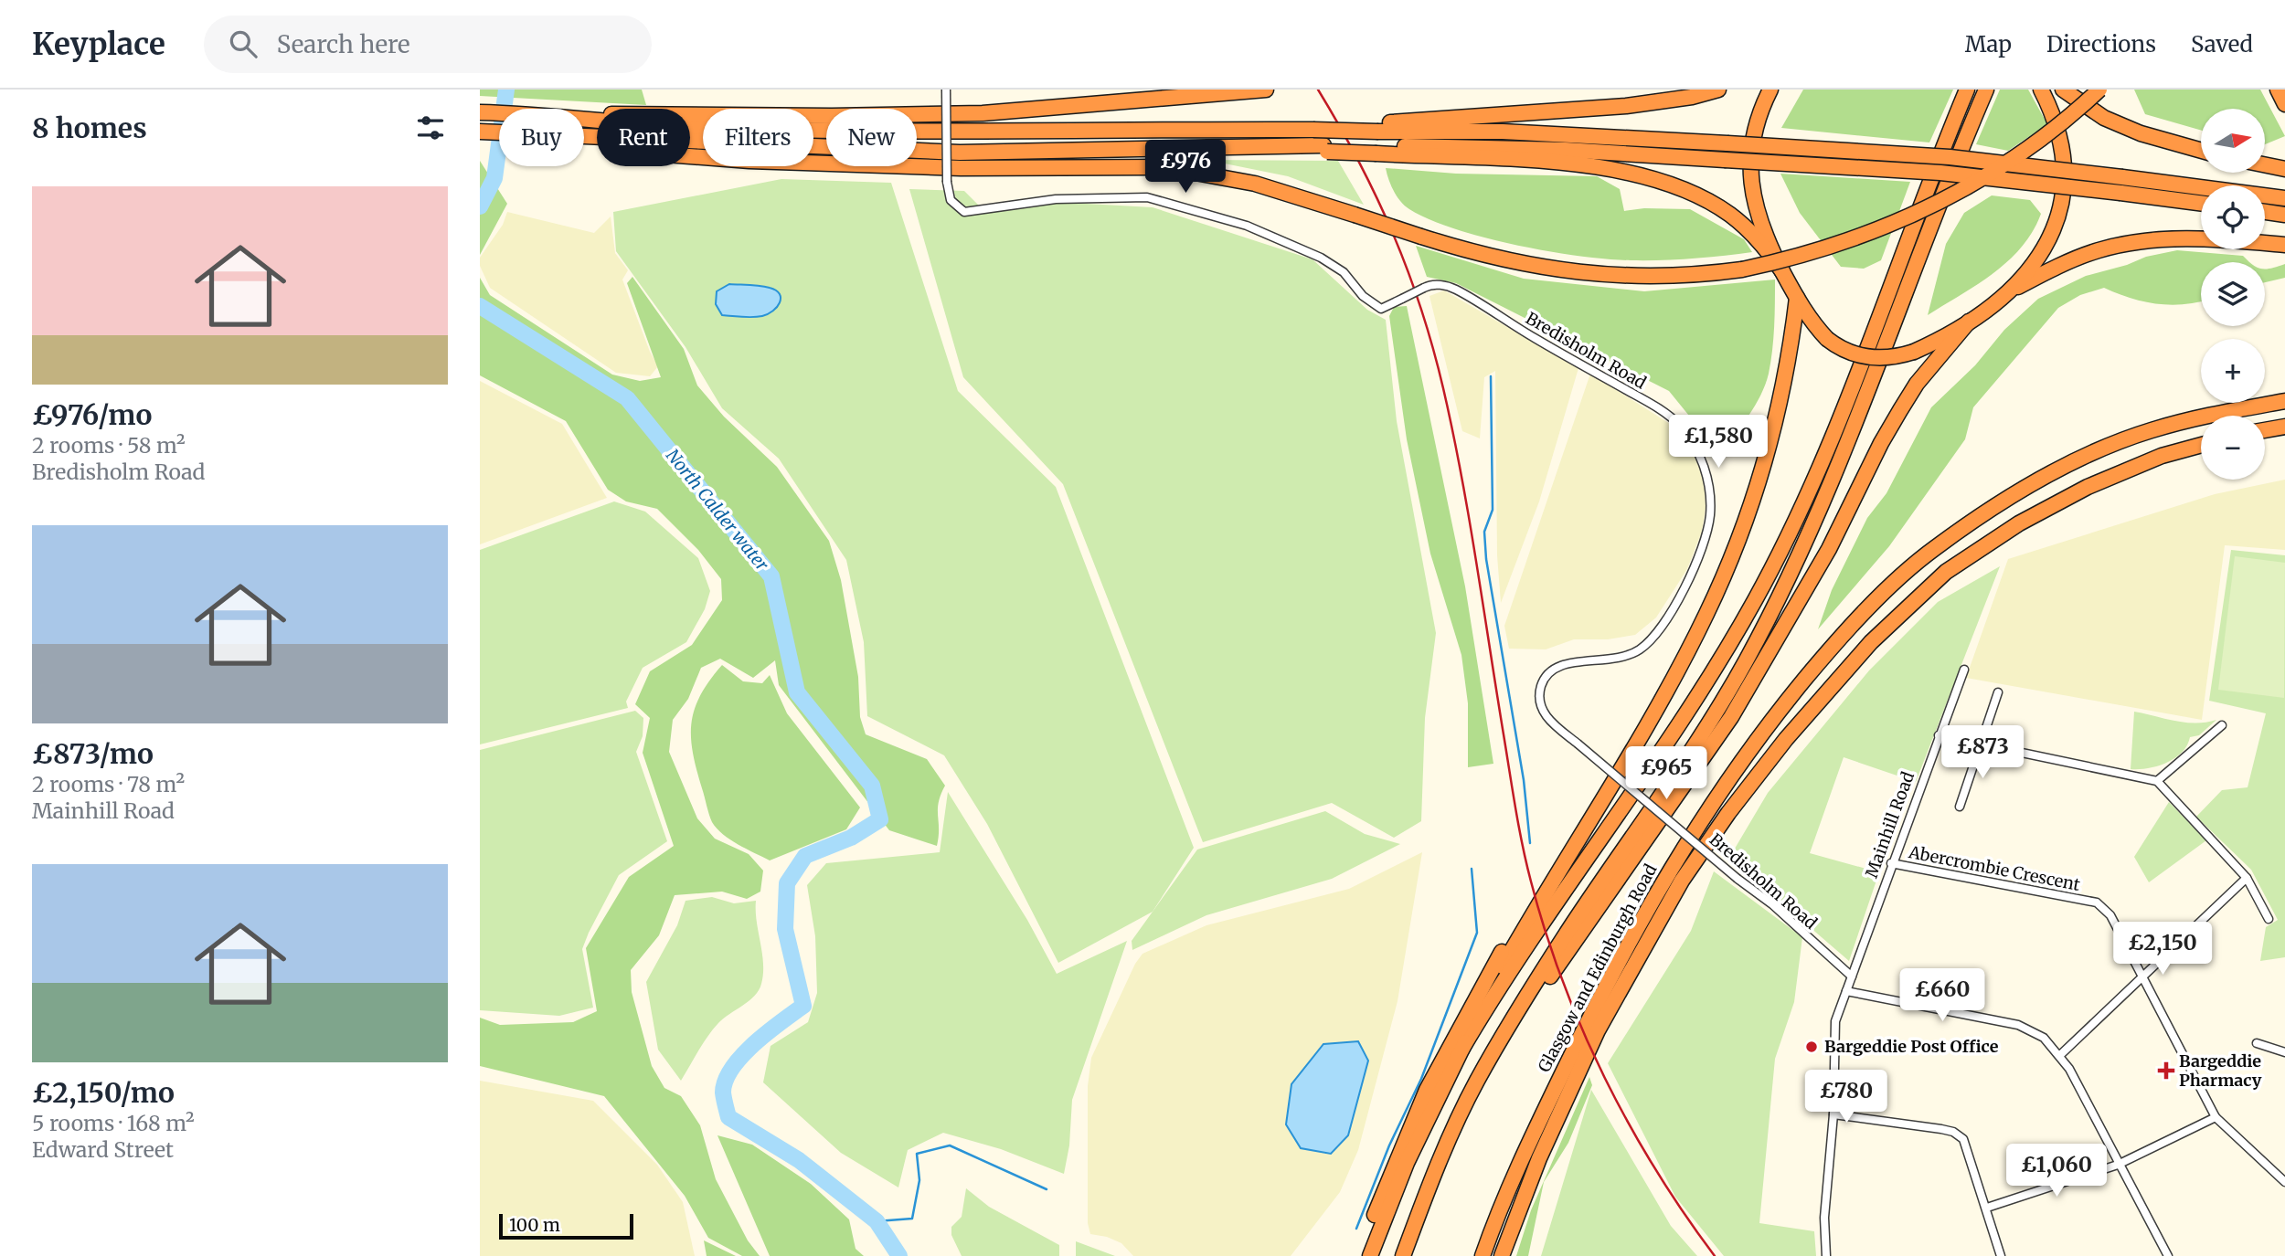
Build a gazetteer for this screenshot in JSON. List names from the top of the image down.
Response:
{
  "streets": {
    "highway": ["Glasgow and Edinburgh Road"],
    "street": ["Bredisholm Road", "Mainhill Road", "Abercrombie Crescent"]
  },
  "crossings": [
    ["Bredisholm Road", "Mainhill Road"],
    ["Mainhill Road", "Abercrombie Crescent"]
  ],
  "water": ["North Calder water"],
  "places": {
    "other": ["Bargeddie Post Office"],
    "health": ["Bargeddie Pharmacy"]
  },
  "scale_bar": "100 m",
  "north": "right",
  "page": {
    "header": "Keyplace",
    "search": "Search here",
    "nav": ["Map", "Directions", "Saved"],
    "heading": "8 homes",
    "map_buttons": ["+", "−"],
    "chip": [
      "Buy",
      "Rent",
      "Filters",
      "New"
    ],
    "price": [
      "£976",
      "£1,580",
      "£873",
      "£965",
      "£2,150",
      "£660",
      "£780",
      "£1,060"
    ],
    "list": [
      {
        "name": "£976/mo",
        "note": "2 rooms · 58 m² · Bredisholm Road"
      },
      {
        "name": "£873/mo",
        "note": "2 rooms · 78 m² · Mainhill Road"
      },
      {
        "name": "£2,150/mo",
        "note": "5 rooms · 168 m² · Edward Street"
      }
    ],
    "scale": "100 m"
  }
}
